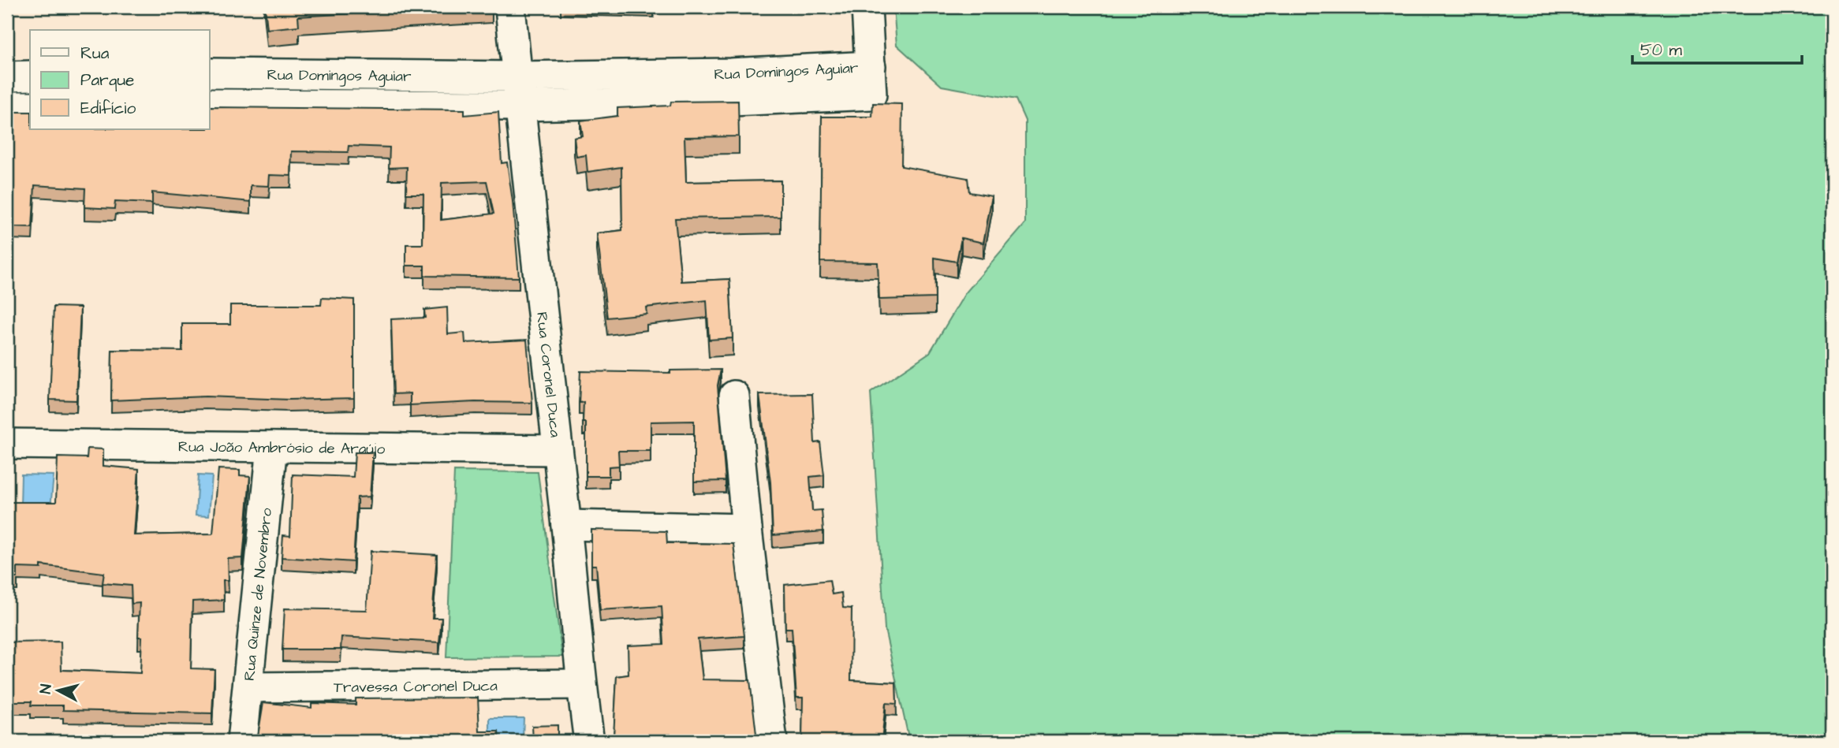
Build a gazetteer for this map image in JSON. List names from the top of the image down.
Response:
{
  "streets": {
    "street": [
      "Rua Domingos Aguiar",
      "Rua Coronel Duca",
      "Rua João Ambrósio de Araújo",
      "Rua Quinze de Novembro",
      "Travessa Coronel Duca"
    ]
  },
  "crossings": [
    ["Rua Domingos Aguiar", "Rua Coronel Duca"],
    ["Rua Coronel Duca", "Rua João Ambrósio de Araújo"],
    ["Rua Coronel Duca", "Travessa Coronel Duca"],
    ["Rua João Ambrósio de Araújo", "Rua Quinze de Novembro"],
    ["Rua Quinze de Novembro", "Travessa Coronel Duca"]
  ],
  "legend": ["Rua", "Parque", "Edifício"],
  "scale_bar": "50 m",
  "north": "left"
}
